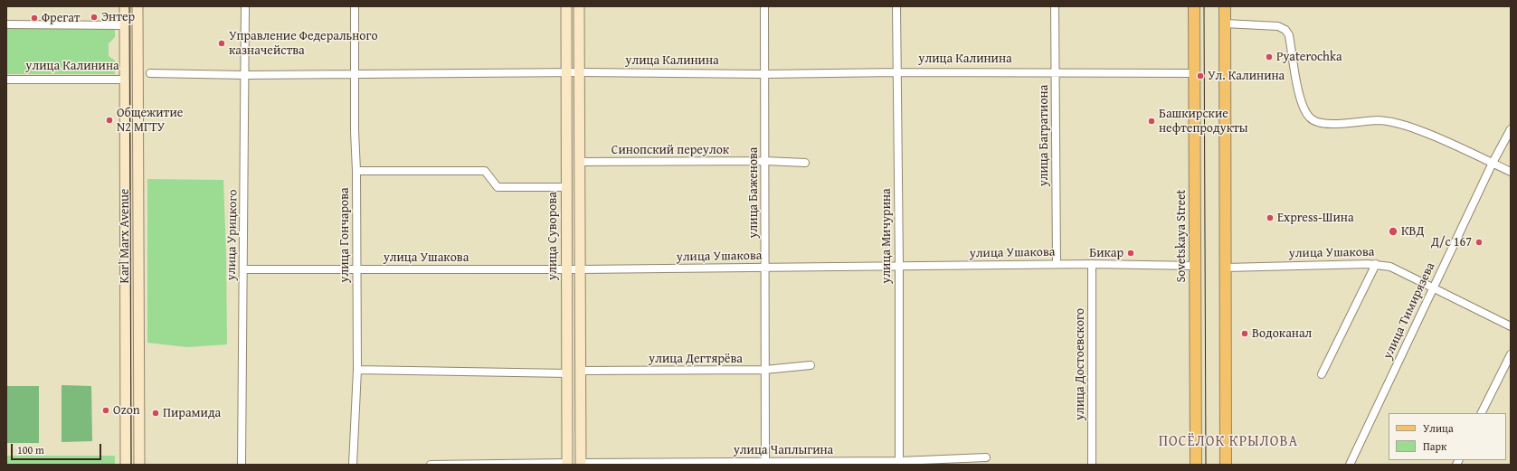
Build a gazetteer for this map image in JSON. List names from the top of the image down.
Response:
{
  "streets": {
    "main road": [
      "улица Калинина",
      "Karl Marx Avenue",
      "улица Суворова",
      "Sovetskaya Street"
    ],
    "street": [
      "улица Багратиона",
      "Синопский переулок",
      "улица Баженова",
      "улица Урицкого",
      "улица Гончарова",
      "улица Мичурина",
      "улица Ушакова",
      "улица Тимирязева",
      "улица Дегтярёва",
      "улица Достоевского",
      "улица Чаплыгина"
    ]
  },
  "crossings": [
    ["улица Калинина", "улица Багратиона"],
    ["улица Калинина", "улица Баженова"],
    ["улица Калинина", "улица Урицкого"],
    ["улица Калинина", "улица Гончарова"],
    ["улица Калинина", "Karl Marx Avenue"],
    ["улица Калинина", "улица Суворова"],
    ["улица Калинина", "улица Мичурина"],
    ["улица Калинина", "Sovetskaya Street"],
    ["улица Багратиона", "улица Ушакова"],
    ["Синопский переулок", "улица Баженова"],
    ["улица Баженова", "улица Ушакова"],
    ["улица Баженова", "улица Дегтярёва"],
    ["улица Баженова", "улица Чаплыгина"],
    ["улица Урицкого", "улица Ушакова"],
    ["улица Гончарова", "улица Ушакова"],
    ["улица Суворова", "улица Ушакова"],
    ["улица Мичурина", "улица Ушакова"],
    ["улица Мичурина", "улица Чаплыгина"],
    ["Sovetskaya Street", "улица Ушакова"],
    ["улица Ушакова", "улица Тимирязева"],
    ["улица Ушакова", "улица Достоевского"]
  ],
  "districts": ["ПОСЁЛОК КРЫЛОВА"],
  "places": [
    "Энтер",
    "Фрегат",
    "Управление Федерального казначейства",
    "Pyaterochka",
    "Ул. Калинина",
    "Общежитие N2 МГТУ",
    "Башкирские нефтепродукты",
    "Express-Шина",
    "КВД",
    "Д/с 167",
    "Бикар",
    "Водоканал",
    "Ozon",
    "Пирамида"
  ],
  "legend": ["Улица", "Парк"],
  "scale_bar": "100 m"
}
